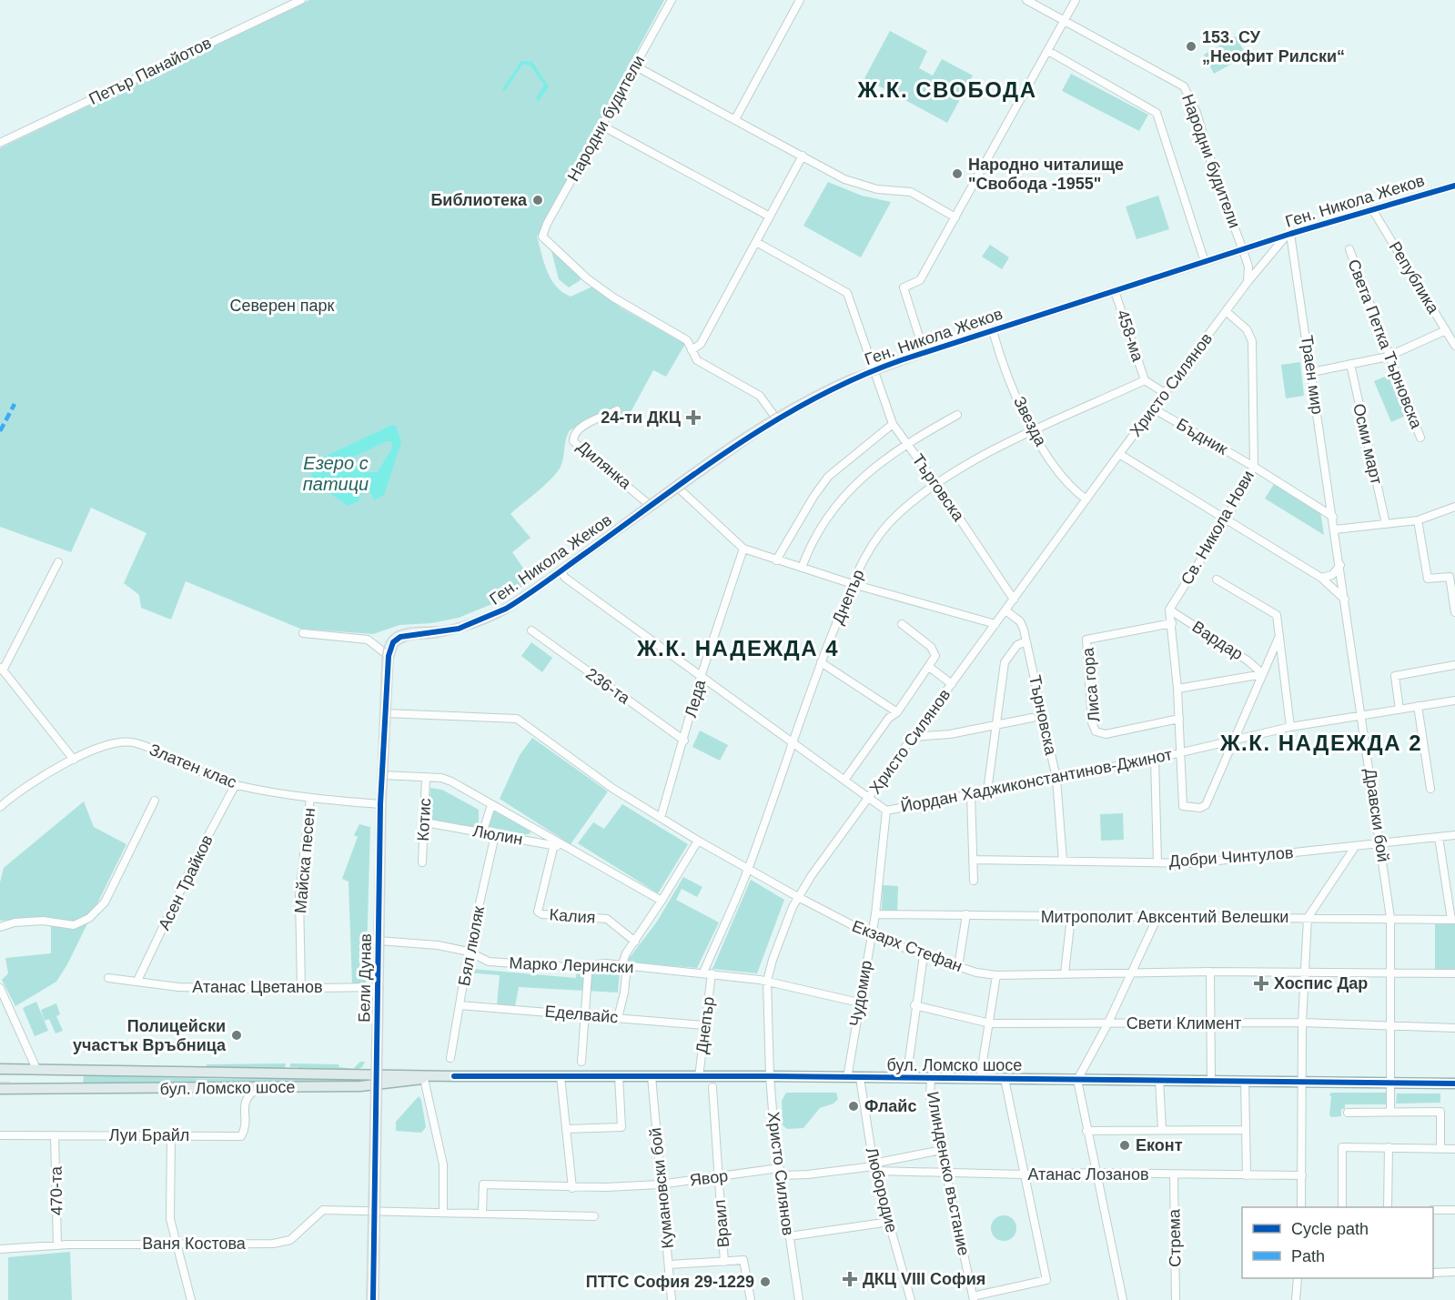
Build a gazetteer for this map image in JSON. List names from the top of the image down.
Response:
{
  "streets": {
    "main road": ["бул. Ломско шосе"],
    "street": [
      "Петър Панайотов",
      "Народни будители",
      "Ген. Никола Жеков",
      "Република",
      "458-ма",
      "Света Петка Търновска",
      "Траен мир",
      "Христо Силянов",
      "Звезда",
      "Бъдник",
      "Осми март",
      "Дилянка",
      "Търговска",
      "Св. Никола Нови",
      "Днепър",
      "Вардар",
      "Лиса гора",
      "236-та",
      "Леда",
      "Търновска",
      "Златен клас",
      "Йордан Хаджиконстантинов-Джинот",
      "Дравски бой",
      "Котис",
      "Люлин",
      "Добри Чинтулов",
      "Майска песен",
      "Асен Трайков",
      "Калия",
      "Митрополит Авксентий Велешки",
      "Бял люляк",
      "Екзарх Стефан",
      "Марко Лерински",
      "Бели Дунав",
      "Атанас Цветанов",
      "Чудомир",
      "Еделвайс",
      "Свети Климент",
      "Луи Брайл",
      "Илинденско въстание",
      "Атанас Лозанов",
      "Явор",
      "Кумановски бой",
      "Любородие",
      "470-та",
      "Враил",
      "Стрема",
      "Ваня Костова"
    ]
  },
  "crossings": [
    ["Народни будители", "Ген. Никола Жеков"],
    ["Ген. Никола Жеков", "Република"],
    ["Ген. Никола Жеков", "458-ма"],
    ["Ген. Никола Жеков", "Траен мир"],
    ["Ген. Никола Жеков", "Христо Силянов"],
    ["Ген. Никола Жеков", "Звезда"],
    ["Ген. Никола Жеков", "Дилянка"],
    ["Ген. Никола Жеков", "Търговска"],
    ["Ген. Никола Жеков", "Йордан Хаджиконстантинов-Джинот"],
    ["Ген. Никола Жеков", "Бели Дунав"],
    ["458-ма", "Днепър"],
    ["Траен мир", "Христо Силянов"],
    ["Траен мир", "Бъдник"],
    ["Траен мир", "Дравски бой"],
    ["Христо Силянов", "Звезда"],
    ["Христо Силянов", "Бъдник"],
    ["Христо Силянов", "Търговска"],
    ["Христо Силянов", "Св. Никола Нови"],
    ["Христо Силянов", "Търновска"],
    ["Христо Силянов", "Йордан Хаджиконстантинов-Джинот"],
    ["Христо Силянов", "Екзарх Стефан"],
    ["Христо Силянов", "Марко Лерински"],
    ["Христо Силянов", "бул. Ломско шосе"],
    ["Христо Силянов", "Явор"],
    ["Звезда", "Днепър"],
    ["Бъдник", "Св. Никола Нови"],
    ["Бъдник", "Дравски бой"],
    ["Търговска", "Днепър"],
    ["Св. Никола Нови", "Вардар"],
    ["Днепър", "Йордан Хаджиконстантинов-Джинот"],
    ["Днепър", "Екзарх Стефан"],
    ["Днепър", "Марко Лерински"],
    ["Днепър", "Еделвайс"],
    ["Днепър", "бул. Ломско шосе"],
    ["236-та", "Леда"],
    ["Леда", "Йордан Хаджиконстантинов-Джинот"],
    ["Леда", "Екзарх Стефан"],
    ["Търновска", "Йордан Хаджиконстантинов-Джинот"],
    ["Търновска", "Добри Чинтулов"],
    ["Златен клас", "Майска песен"],
    ["Златен клас", "Асен Трайков"],
    ["Златен клас", "Бели Дунав"],
    ["Йордан Хаджиконстантинов-Джинот", "Дравски бой"],
    ["Йордан Хаджиконстантинов-Джинот", "Чудомир"],
    ["Дравски бой", "Добри Чинтулов"],
    ["Дравски бой", "Митрополит Авксентий Велешки"],
    ["Дравски бой", "Екзарх Стефан"],
    ["Дравски бой", "Свети Климент"],
    ["Дравски бой", "бул. Ломско шосе"],
    ["Котис", "Люлин"],
    ["Люлин", "Калия"],
    ["Люлин", "Бял люляк"],
    ["Майска песен", "Атанас Цветанов"],
    ["Асен Трайков", "Атанас Цветанов"],
    ["Митрополит Авксентий Велешки", "Чудомир"],
    ["Бял люляк", "Марко Лерински"],
    ["Бял люляк", "Еделвайс"],
    ["Екзарх Стефан", "Бели Дунав"],
    ["Екзарх Стефан", "Чудомир"],
    ["Екзарх Стефан", "Илинденско въстание"],
    ["Марко Лерински", "Бели Дунав"],
    ["Марко Лерински", "Чудомир"],
    ["Бели Дунав", "Атанас Цветанов"],
    ["Бели Дунав", "бул. Ломско шосе"],
    ["Бели Дунав", "Ваня Костова"],
    ["Чудомир", "бул. Ломско шосе"],
    ["Свети Климент", "Илинденско въстание"],
    ["бул. Ломско шосе", "Луи Брайл"],
    ["бул. Ломско шосе", "Илинденско въстание"],
    ["бул. Ломско шосе", "Кумановски бой"],
    ["бул. Ломско шосе", "Любородие"],
    ["Луи Брайл", "470-та"],
    ["Илинденско въстание", "Атанас Лозанов"],
    ["Атанас Лозанов", "Явор"],
    ["Атанас Лозанов", "Любородие"],
    ["Атанас Лозанов", "Стрема"],
    ["Явор", "Кумановски бой"],
    ["Явор", "Любородие"],
    ["Явор", "Враил"],
    ["Явор", "Ваня Костова"],
    ["470-та", "Ваня Костова"]
  ],
  "districts": ["Ж.К. СВОБОДА", "Ж.К. НАДЕЖДА 4", "Ж.К. НАДЕЖДА 2"],
  "water": ["Езеро с патици"],
  "parks": ["Северен парк"],
  "places": {
    "other": [
      "153. СУ „Неофит Рилски“",
      "Народно читалище \"Свобода -1955\"",
      "Библиотека",
      "Полицейски участък Връбница",
      "Флайс",
      "Еконт",
      "ПТТС София 29-1229"
    ],
    "health": ["24-ти ДКЦ", "Хоспис Дар", "ДКЦ VIII София"]
  },
  "legend": ["Cycle path", "Path"]
}
